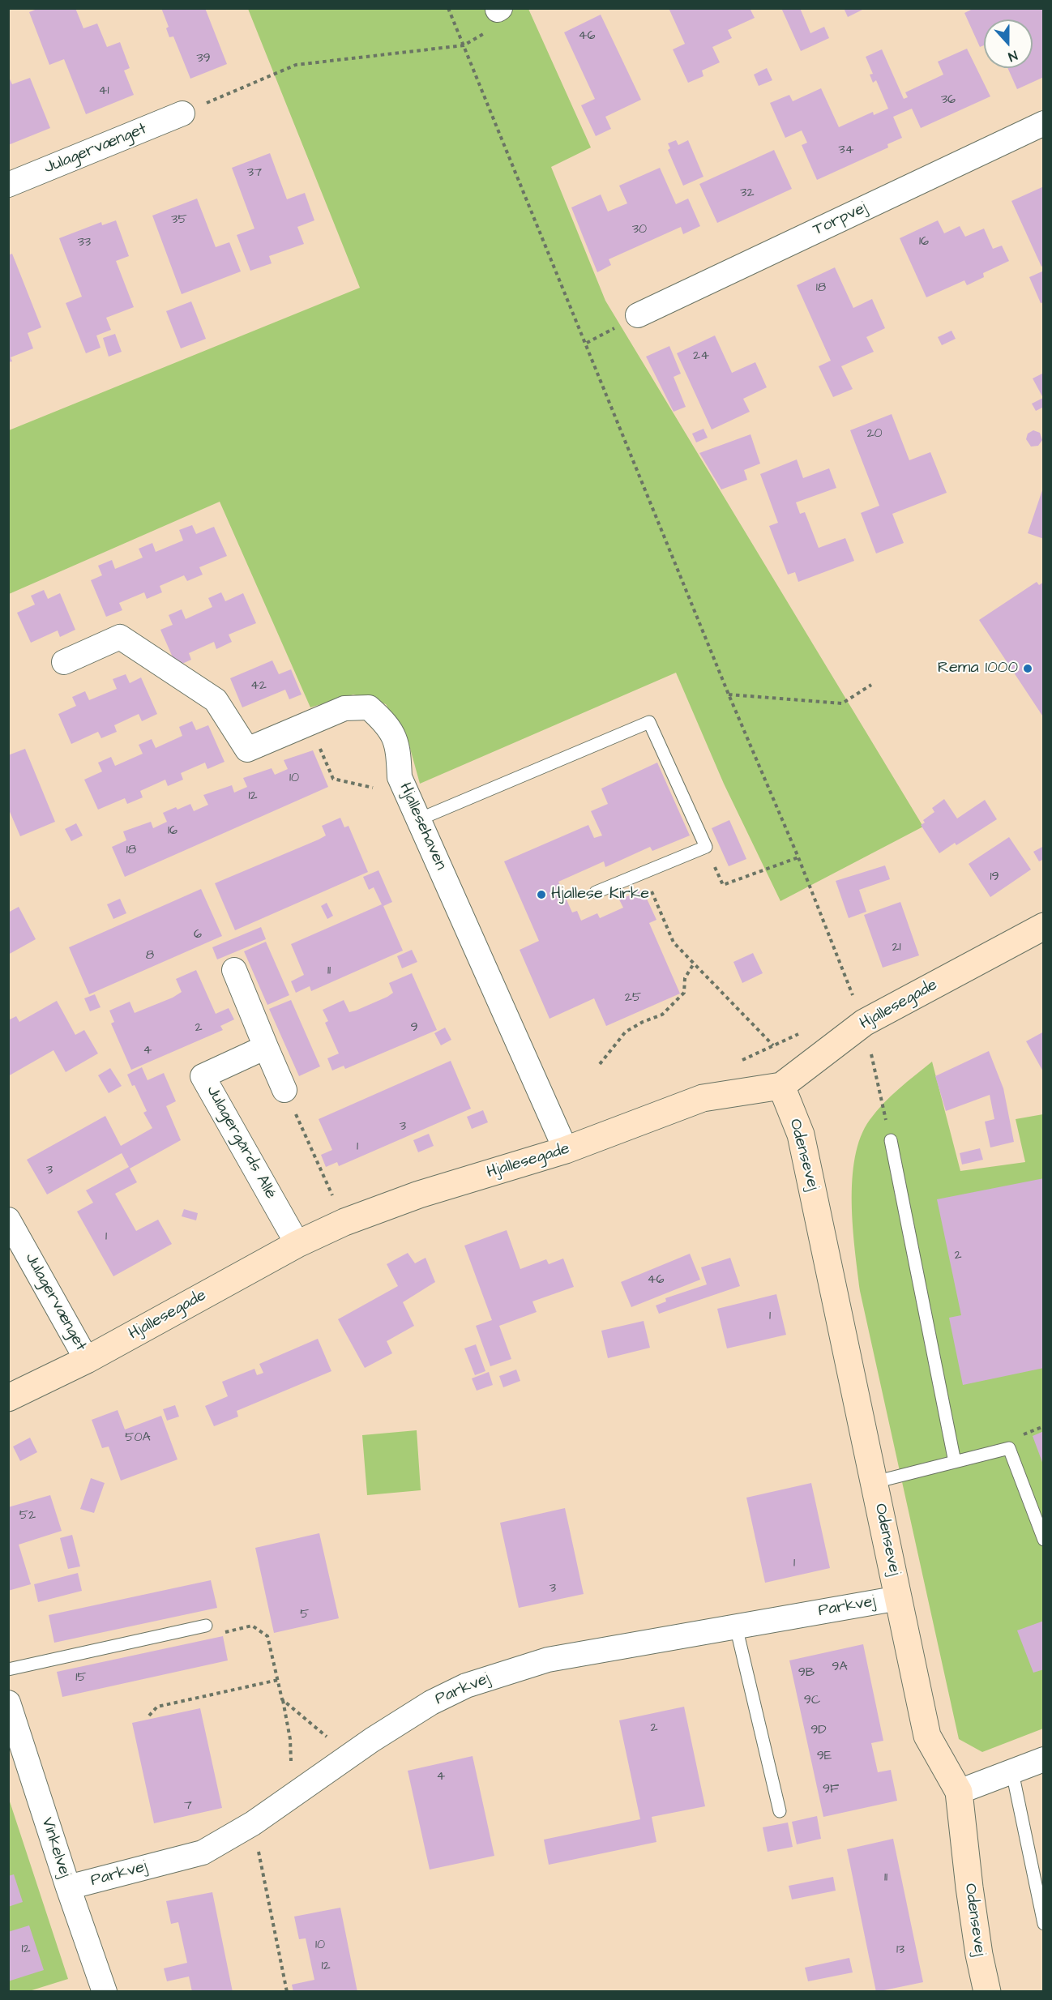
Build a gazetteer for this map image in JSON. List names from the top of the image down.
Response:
{
  "streets": {
    "street": [
      "Julagervænget",
      "Torpvej",
      "Hjallesehaven",
      "Hjallesegade",
      "Julagergårds Allé",
      "Odensevej",
      "Parkvej",
      "Vinkelvej"
    ]
  },
  "crossings": [
    ["Julagervænget", "Hjallesegade"],
    ["Hjallesehaven", "Hjallesegade"],
    ["Hjallesegade", "Julagergårds Allé"],
    ["Hjallesegade", "Odensevej"],
    ["Odensevej", "Parkvej"],
    ["Parkvej", "Vinkelvej"]
  ],
  "places": ["Rema 1000", "Hjallese Kirke"],
  "house_numbers": [
    "46",
    "39",
    "41",
    "36",
    "34",
    "37",
    "32",
    "35",
    "30",
    "16",
    "33",
    "18",
    "24",
    "20",
    "42",
    "10",
    "12",
    "16",
    "18",
    "19",
    "6",
    "21",
    "8",
    "11",
    "25",
    "2",
    "9",
    "4",
    "3",
    "1",
    "3",
    "1",
    "2",
    "46",
    "1",
    "50A",
    "52",
    "1",
    "3",
    "5",
    "9A",
    "9B",
    "15",
    "9C",
    "2",
    "9D",
    "9E",
    "4",
    "9F",
    "7",
    "11",
    "10",
    "12",
    "13",
    "12"
  ],
  "north": "bottom"
}
